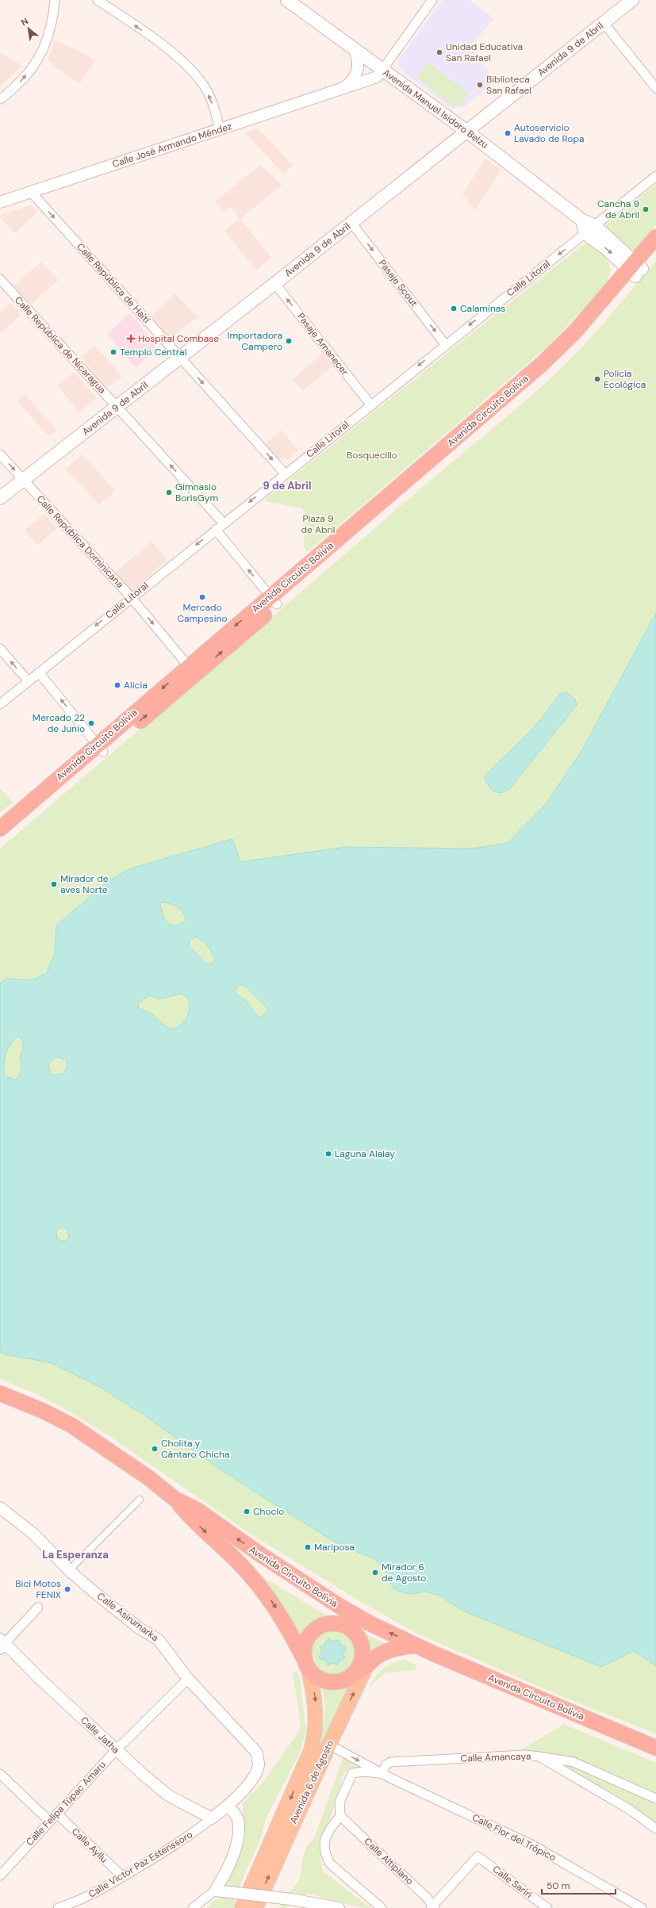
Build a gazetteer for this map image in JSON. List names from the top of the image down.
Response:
{
  "streets": {
    "highway": ["Avenida Circuito Bolivia"],
    "main road": ["Avenida 9 de Abril", "Avenida Manuel Isidoro Belzu", "Avenida 6 de Agosto"],
    "street": [
      "Calle José Armando Méndez",
      "Calle Litoral",
      "Calle República de Haití",
      "Pasaje Scout",
      "Pasaje Amanecer",
      "Calle República de Nicaragua",
      "Calle República Dominicana",
      "Calle Asirumarka",
      "Calle Jatha",
      "Calle Amancaya",
      "Calle Felipa Túpac Amaru",
      "Calle Flor del Trópico",
      "Calle Ayllu",
      "Calle Altiplano",
      "Calle Víctor Paz Estenssoro",
      "Calle Sariri"
    ]
  },
  "crossings": [
    ["Avenida 9 de Abril", "Avenida Manuel Isidoro Belzu"],
    ["Avenida 9 de Abril", "Calle República de Haití"],
    ["Avenida 9 de Abril", "Pasaje Scout"],
    ["Avenida 9 de Abril", "Pasaje Amanecer"],
    ["Avenida 9 de Abril", "Calle República de Nicaragua"],
    ["Avenida 9 de Abril", "Calle República Dominicana"],
    ["Avenida Manuel Isidoro Belzu", "Calle José Armando Méndez"],
    ["Avenida Manuel Isidoro Belzu", "Calle Litoral"],
    ["Avenida Manuel Isidoro Belzu", "Avenida Circuito Bolivia"],
    ["Calle José Armando Méndez", "Calle República de Haití"],
    ["Calle Litoral", "Calle República de Haití"],
    ["Calle Litoral", "Pasaje Scout"],
    ["Calle Litoral", "Pasaje Amanecer"],
    ["Calle Litoral", "Calle República de Nicaragua"],
    ["Calle Litoral", "Calle República Dominicana"],
    ["Avenida Circuito Bolivia", "Calle República Dominicana"],
    ["Avenida Circuito Bolivia", "Avenida 6 de Agosto"],
    ["Calle Asirumarka", "Calle Felipa Túpac Amaru"],
    ["Calle Asirumarka", "Calle Víctor Paz Estenssoro"],
    ["Calle Jatha", "Calle Felipa Túpac Amaru"],
    ["Calle Jatha", "Calle Víctor Paz Estenssoro"],
    ["Calle Amancaya", "Calle Flor del Trópico"],
    ["Calle Felipa Túpac Amaru", "Calle Ayllu"],
    ["Calle Ayllu", "Calle Víctor Paz Estenssoro"],
    ["Calle Altiplano", "Calle Sariri"]
  ],
  "one_way": [
    "Calle Litoral",
    "Calle República de Haití",
    "Pasaje Scout",
    "Pasaje Amanecer",
    "Calle República de Nicaragua",
    "Calle República Dominicana"
  ],
  "districts": ["9 de Abril", "La Esperanza"],
  "parks": ["Bosquecillo", "Plaza 9 de Abril"],
  "places": {
    "other": [
      "Unidad Educativa San Rafael",
      "Biblioteca San Rafael",
      "Autoservicio Lavado de Ropa",
      "Cancha 9 de Abril",
      "Calaminas",
      "Importadora Campero",
      "Templo Central",
      "Policía Ecológica",
      "Gimnasio BorisGym",
      "Mercado Campesino",
      "Alicia",
      "Mercado 22 de Junio",
      "Mirador de aves Norte",
      "Laguna Alalay",
      "Cholita y Cántaro Chicha",
      "Choclo",
      "Mariposa",
      "Mirador 6 de Agosto",
      "Bici Motos FENIX"
    ],
    "health": ["Hospital Combase"]
  },
  "scale_bar": "50 m",
  "north": "top left"
}
